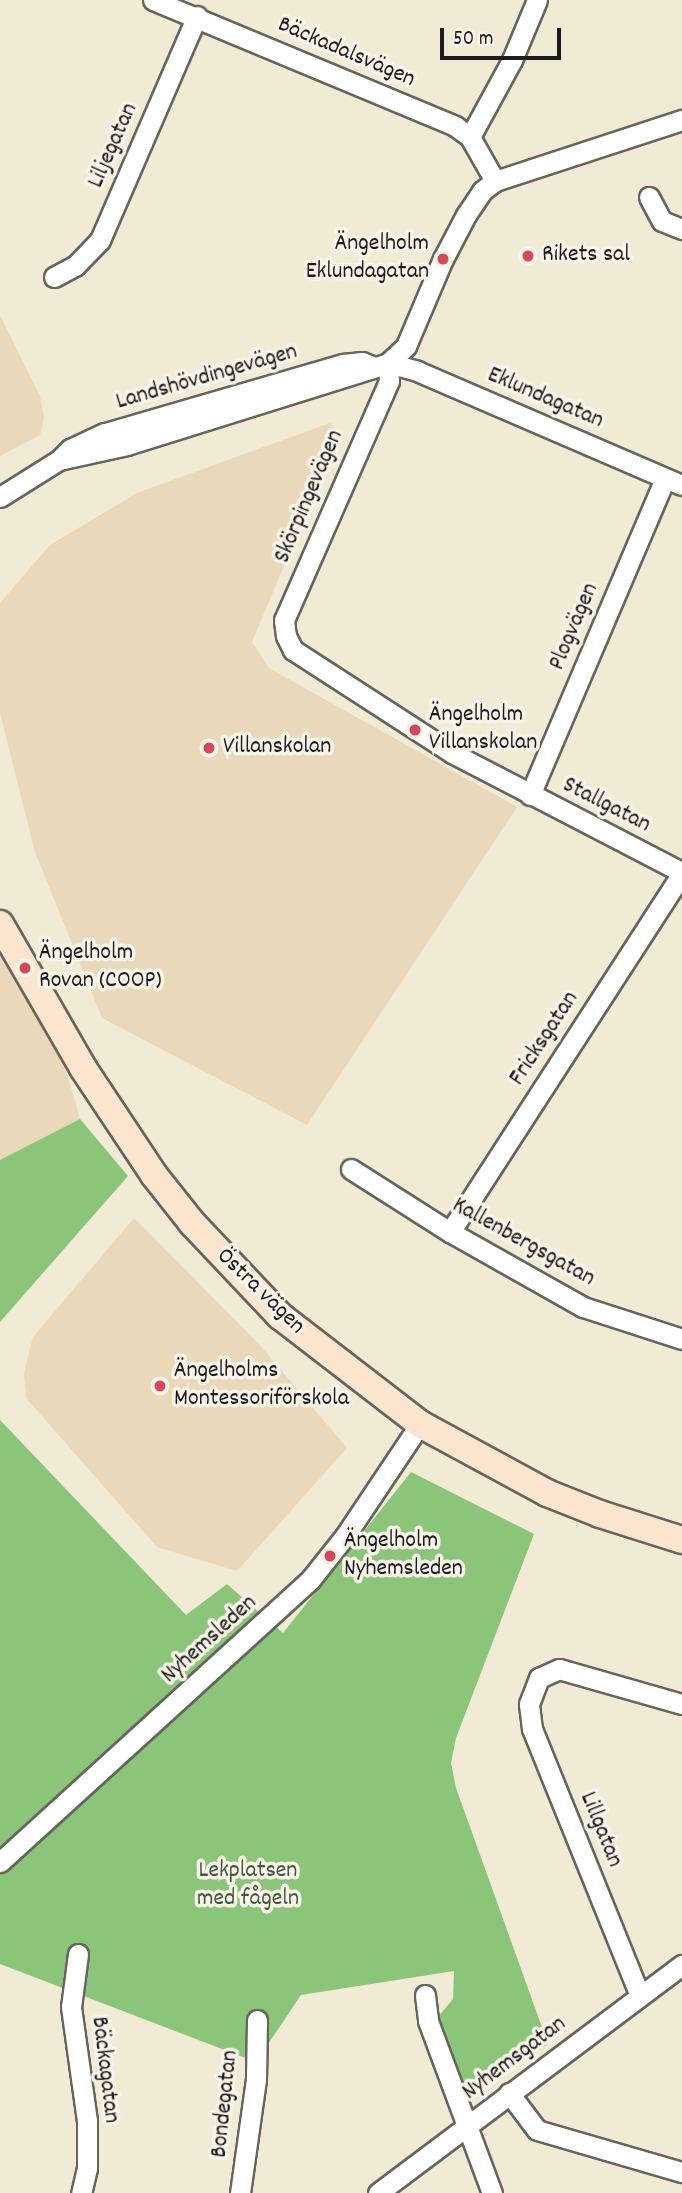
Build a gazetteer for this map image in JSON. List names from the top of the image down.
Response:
{
  "streets": {
    "main road": ["Östra vägen"],
    "street": [
      "Bäckadalsvägen",
      "Liljegatan",
      "Landshövdingevägen",
      "Eklundagatan",
      "Skörpingevägen",
      "Plogvägen",
      "Stallgatan",
      "Fricksgatan",
      "Kallenbergsgatan",
      "Nyhemsleden",
      "Lillgatan",
      "Nyhemsgatan",
      "Bäckagatan",
      "Bondegatan"
    ]
  },
  "crossings": [
    ["Bäckadalsvägen", "Liljegatan"],
    ["Landshövdingevägen", "Eklundagatan"],
    ["Landshövdingevägen", "Skörpingevägen"],
    ["Eklundagatan", "Skörpingevägen"],
    ["Eklundagatan", "Plogvägen"],
    ["Skörpingevägen", "Stallgatan"],
    ["Plogvägen", "Stallgatan"],
    ["Stallgatan", "Fricksgatan"],
    ["Fricksgatan", "Kallenbergsgatan"],
    ["Östra vägen", "Nyhemsleden"],
    ["Lillgatan", "Nyhemsgatan"]
  ],
  "parks": ["Lekplatsen med fågeln"],
  "places": [
    "Rikets sal",
    "Ängelholm Eklundagatan",
    "Ängelholm Villanskolan",
    "Villanskolan",
    "Ängelholm Rovan (COOP)",
    "Ängelholms Montessoriförskola",
    "Ängelholm Nyhemsleden"
  ],
  "scale_bar": "50 m"
}
